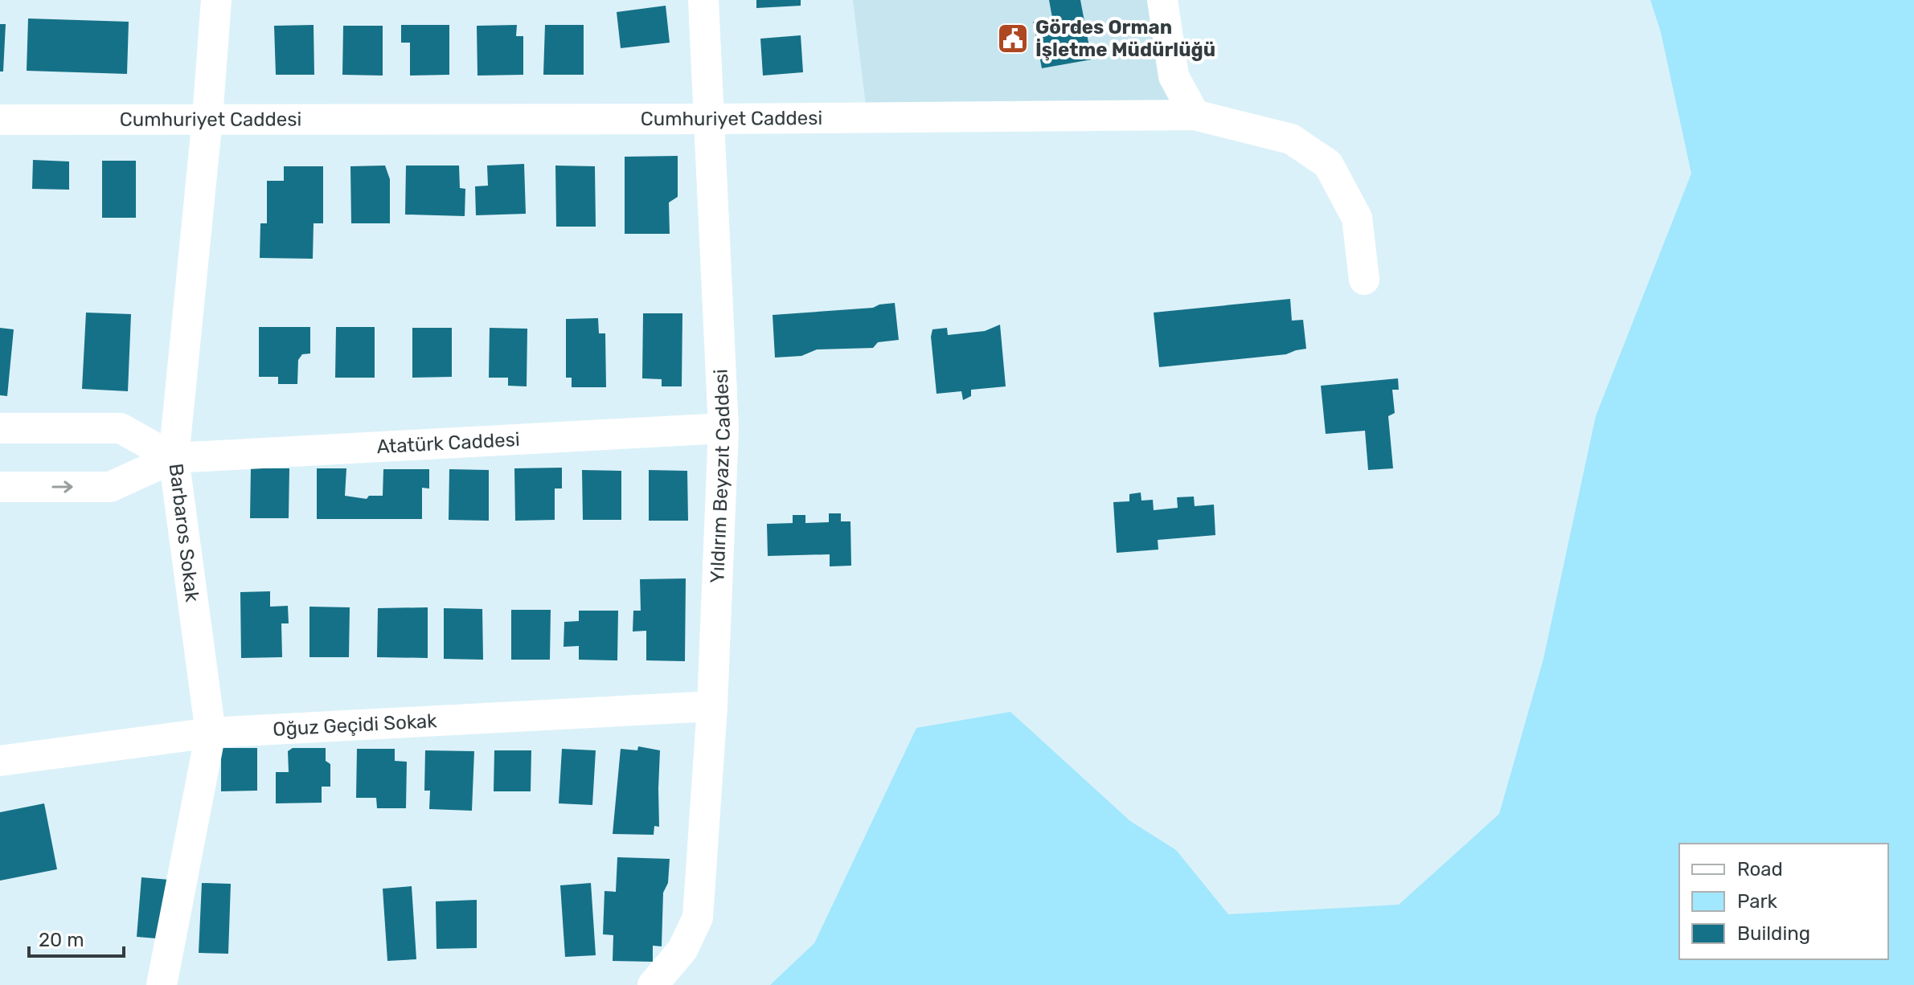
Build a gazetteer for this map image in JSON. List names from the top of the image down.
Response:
{
  "streets": {
    "street": [
      "Cumhuriyet Caddesi",
      "Atatürk Caddesi",
      "Yıldırım Beyazıt Caddesi",
      "Barbaros Sokak",
      "Oğuz Geçidi Sokak"
    ]
  },
  "crossings": [
    ["Cumhuriyet Caddesi", "Yıldırım Beyazıt Caddesi"],
    ["Cumhuriyet Caddesi", "Barbaros Sokak"],
    ["Atatürk Caddesi", "Yıldırım Beyazıt Caddesi"],
    ["Atatürk Caddesi", "Barbaros Sokak"],
    ["Yıldırım Beyazıt Caddesi", "Oğuz Geçidi Sokak"],
    ["Barbaros Sokak", "Oğuz Geçidi Sokak"]
  ],
  "places": {
    "public building": ["Gördes Orman İşletme Müdürlüğü"]
  },
  "legend": ["Road", "Park", "Building"],
  "scale_bar": "20 m"
}
